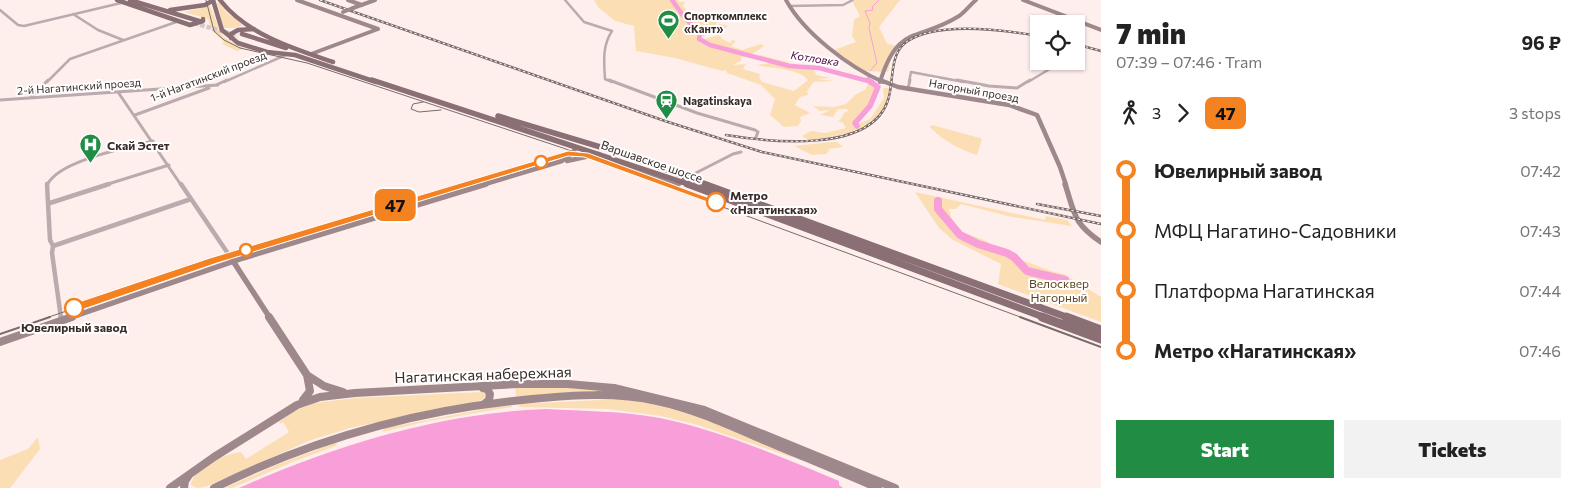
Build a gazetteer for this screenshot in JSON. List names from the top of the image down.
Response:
{
  "streets": {
    "main road": ["Варшавское шоссе"],
    "street": [
      "1-й Нагатинский проезд",
      "2-й Нагатинский проезд",
      "Нагорный проезд",
      "Нагатинская набережная"
    ]
  },
  "crossings": [
    ["1-й Нагатинский проезд", "2-й Нагатинский проезд"],
    ["1-й Нагатинский проезд", "Варшавское шоссе"]
  ],
  "water": ["Котловка"],
  "parks": ["Велосквер Нагорный"],
  "places": {
    "sports": ["Спорткомплекс «Кант»"],
    "station": ["Nagatinskaya"],
    "hospital": ["Скай Эстет"],
    "other": ["Метро «Нагатинская»", "Ювелирный завод"]
  },
  "lines": ["tram line 47"],
  "page": {
    "on_map": "47",
    "heading": ["7 min", "07:39 – 07:46 · Tram", "96 ₽"],
    "legs": ["3", "47", "3 stops"],
    "list": [
      {
        "name": "Ювелирный завод",
        "value": "07:42"
      },
      {
        "name": "МФЦ Нагатино-Садовники",
        "value": "07:43"
      },
      {
        "name": "Платформа Нагатинская",
        "value": "07:44"
      },
      {
        "name": "Метро «Нагатинская»",
        "value": "07:46"
      }
    ],
    "buttons": ["Start", "Tickets"]
  }
}
